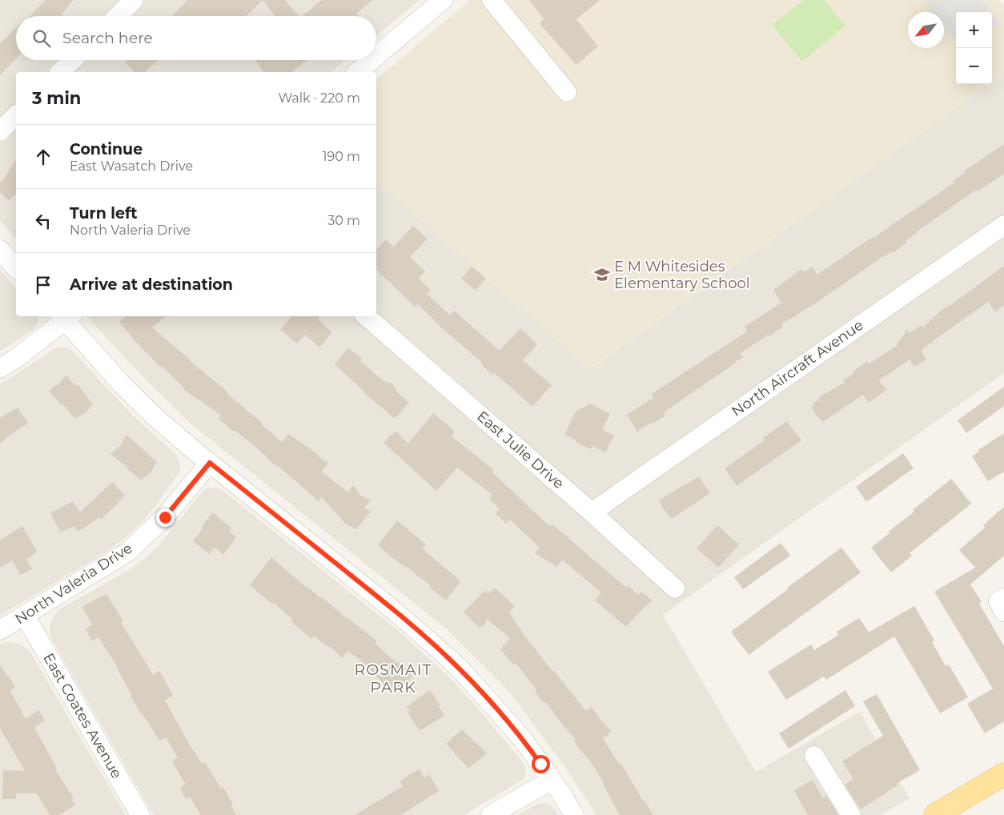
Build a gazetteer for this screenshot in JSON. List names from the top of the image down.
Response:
{
  "streets": {
    "street": [
      "North Aircraft Avenue",
      "East Julie Drive",
      "North Valeria Drive",
      "East Coates Avenue"
    ]
  },
  "crossings": [
    ["North Aircraft Avenue", "East Julie Drive"],
    ["North Valeria Drive", "East Coates Avenue"]
  ],
  "districts": ["ROSMAIT PARK"],
  "places": {
    "school or university": ["E M Whitesides Elementary School"]
  },
  "north": "bottom left",
  "page": {
    "map_buttons": ["+", "−"],
    "search": "Search here",
    "heading": ["3 min", "Walk · 220 m"],
    "list": [
      ["Continue", "East Wasatch Drive", "190 m"],
      ["Turn left", "North Valeria Drive", "30 m"],
      "Arrive at destination"
    ]
  }
}
